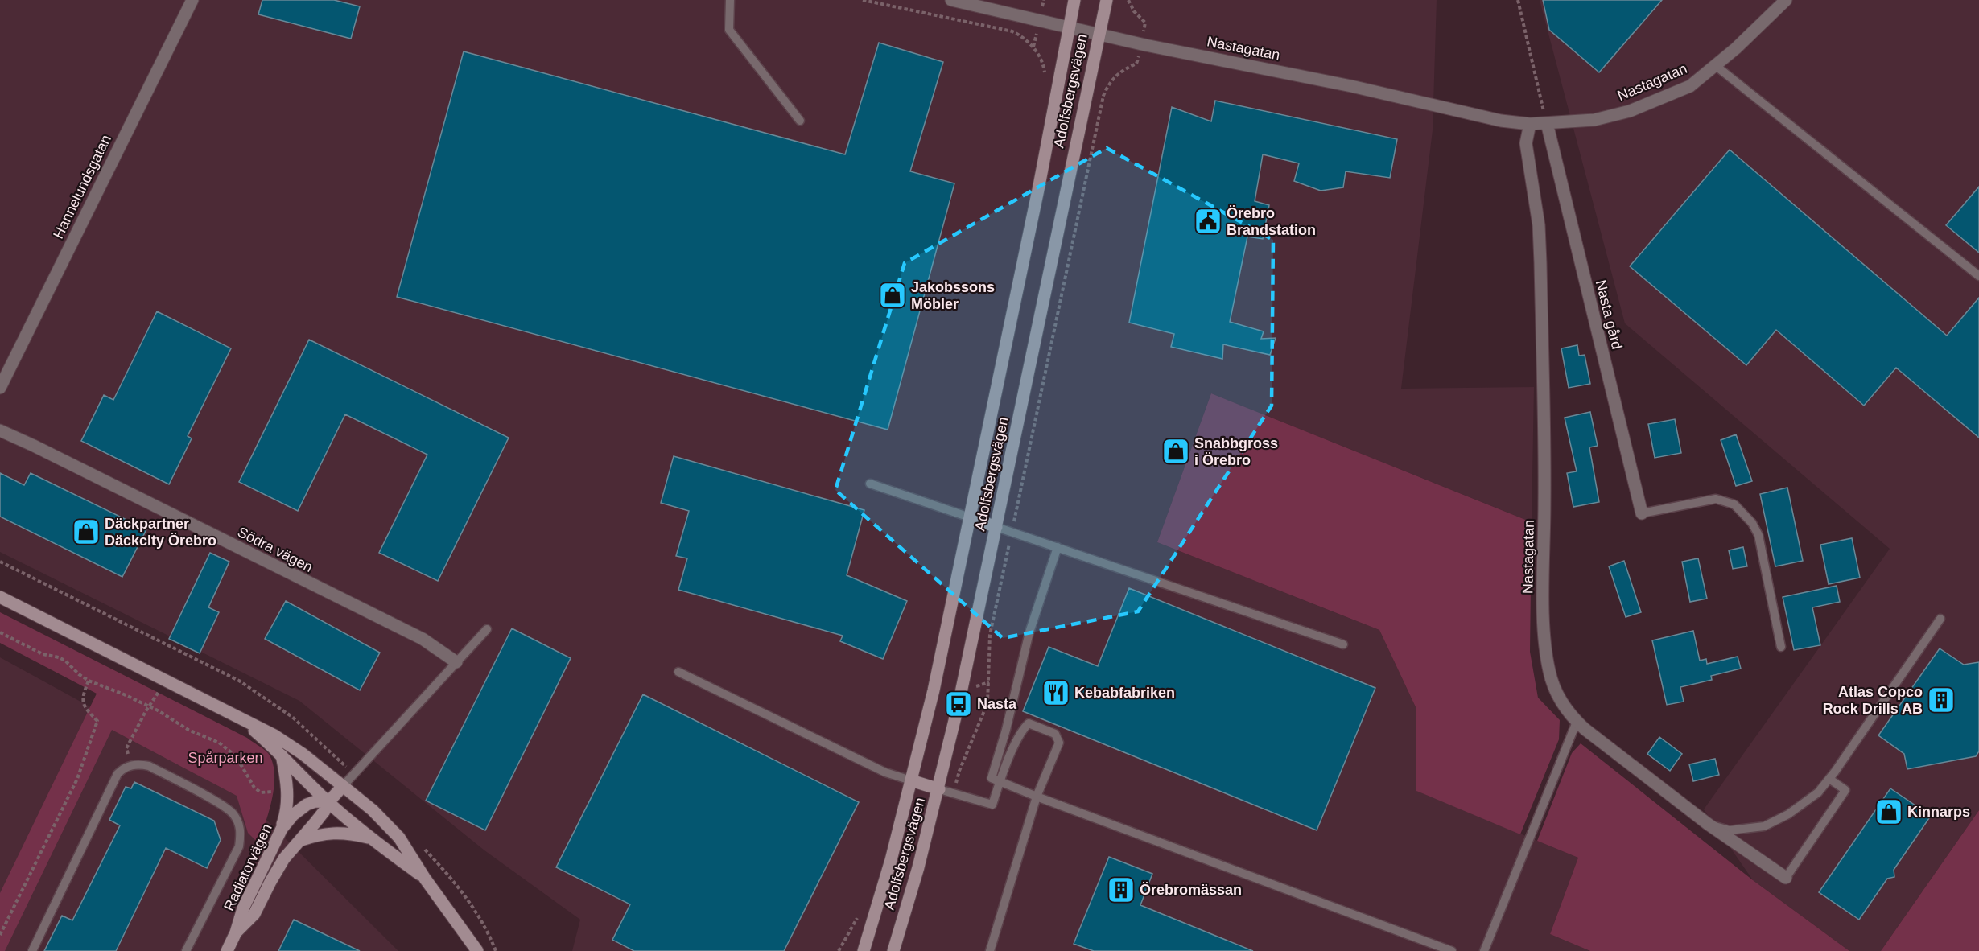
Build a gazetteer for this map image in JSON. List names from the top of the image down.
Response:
{
  "streets": {
    "main road": ["Adolfsbergsvägen", "Radiatorvägen"],
    "street": [
      "Nastagatan",
      "Hannelundsgatan",
      "Nasta gård",
      "Södra vägen"
    ]
  },
  "crossings": [
    ["Nastagatan", "Adolfsbergsvägen"],
    ["Nastagatan", "Nasta gård"]
  ],
  "parks": ["Spårparken"],
  "places": {
    "public building": ["Örebro Brandstation"],
    "shop": [
      "Jakobssons Möbler",
      "Snabbgross i Örebro",
      "Däckpartner Däckcity Örebro",
      "Kinnarps"
    ],
    "restaurant": ["Kebabfabriken"],
    "building": ["Atlas Copco Rock Drills AB", "Örebromässan"],
    "bus stop": ["Nasta"]
  }
}
